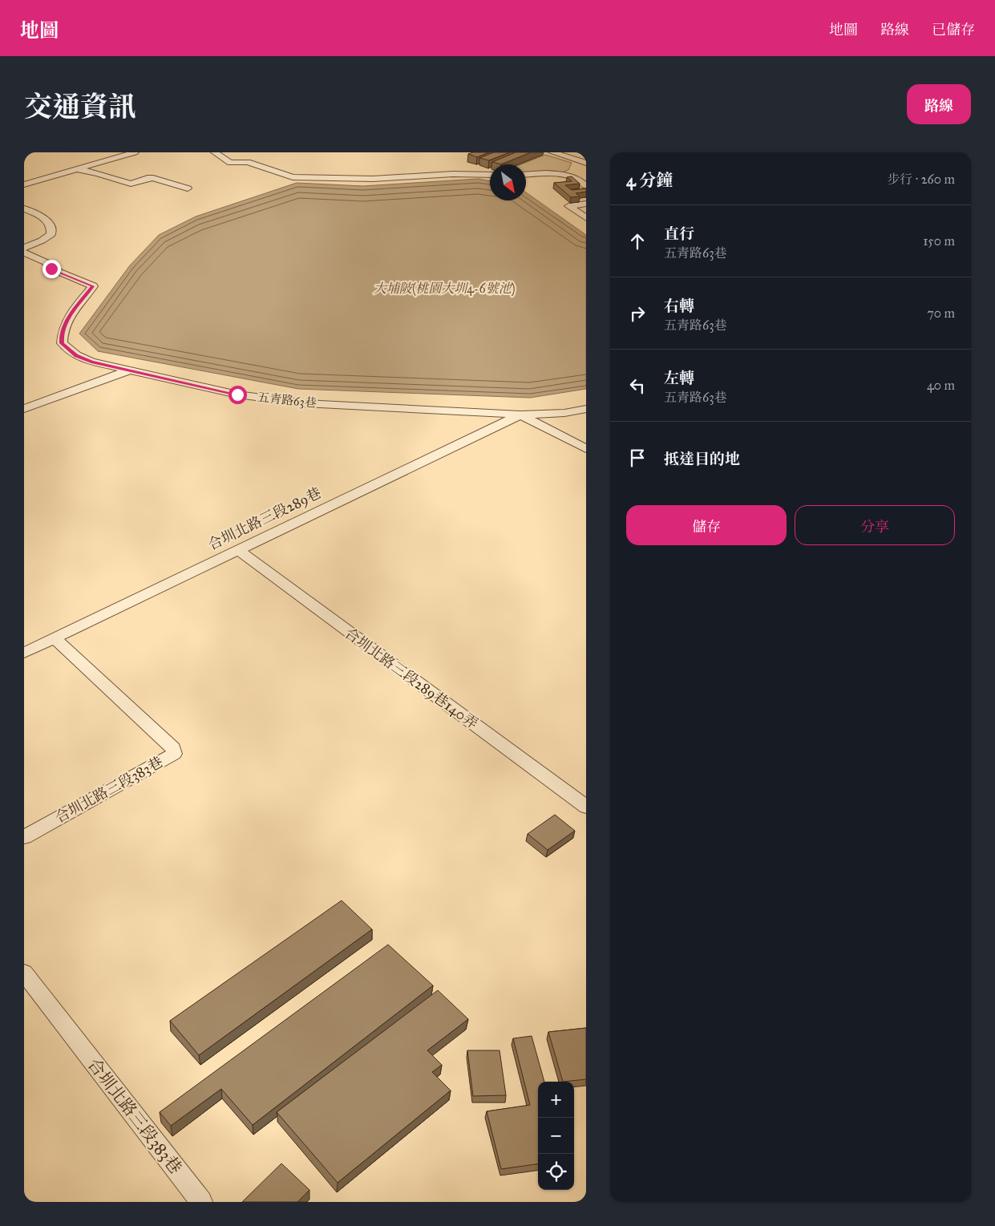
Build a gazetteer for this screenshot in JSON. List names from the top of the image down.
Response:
{
  "streets": {
    "street": [
      "五青路63巷",
      "合圳北路三段289巷",
      "合圳北路三段289巷140弄",
      "合圳北路三段383巷"
    ]
  },
  "crossings": [
    ["五青路63巷", "合圳北路三段289巷"],
    ["合圳北路三段289巷", "合圳北路三段289巷140弄"],
    ["合圳北路三段289巷", "合圳北路三段383巷"]
  ],
  "water": ["大埔陂(桃園大圳4-6號池)"],
  "north": "bottom right",
  "page": {
    "header": "地圖",
    "nav": ["地圖", "路線", "已儲存"],
    "title": "交通資訊",
    "buttons": [
      "路線",
      ["儲存", "分享"]
    ],
    "heading": ["4 分鐘", "步行 · 260 m"],
    "list": [
      ["直行", "五青路63巷", "150 m"],
      ["右轉", "五青路63巷", "70 m"],
      ["左轉", "五青路63巷", "40 m"],
      "抵達目的地"
    ],
    "map_buttons": ["+", "−"]
  }
}
